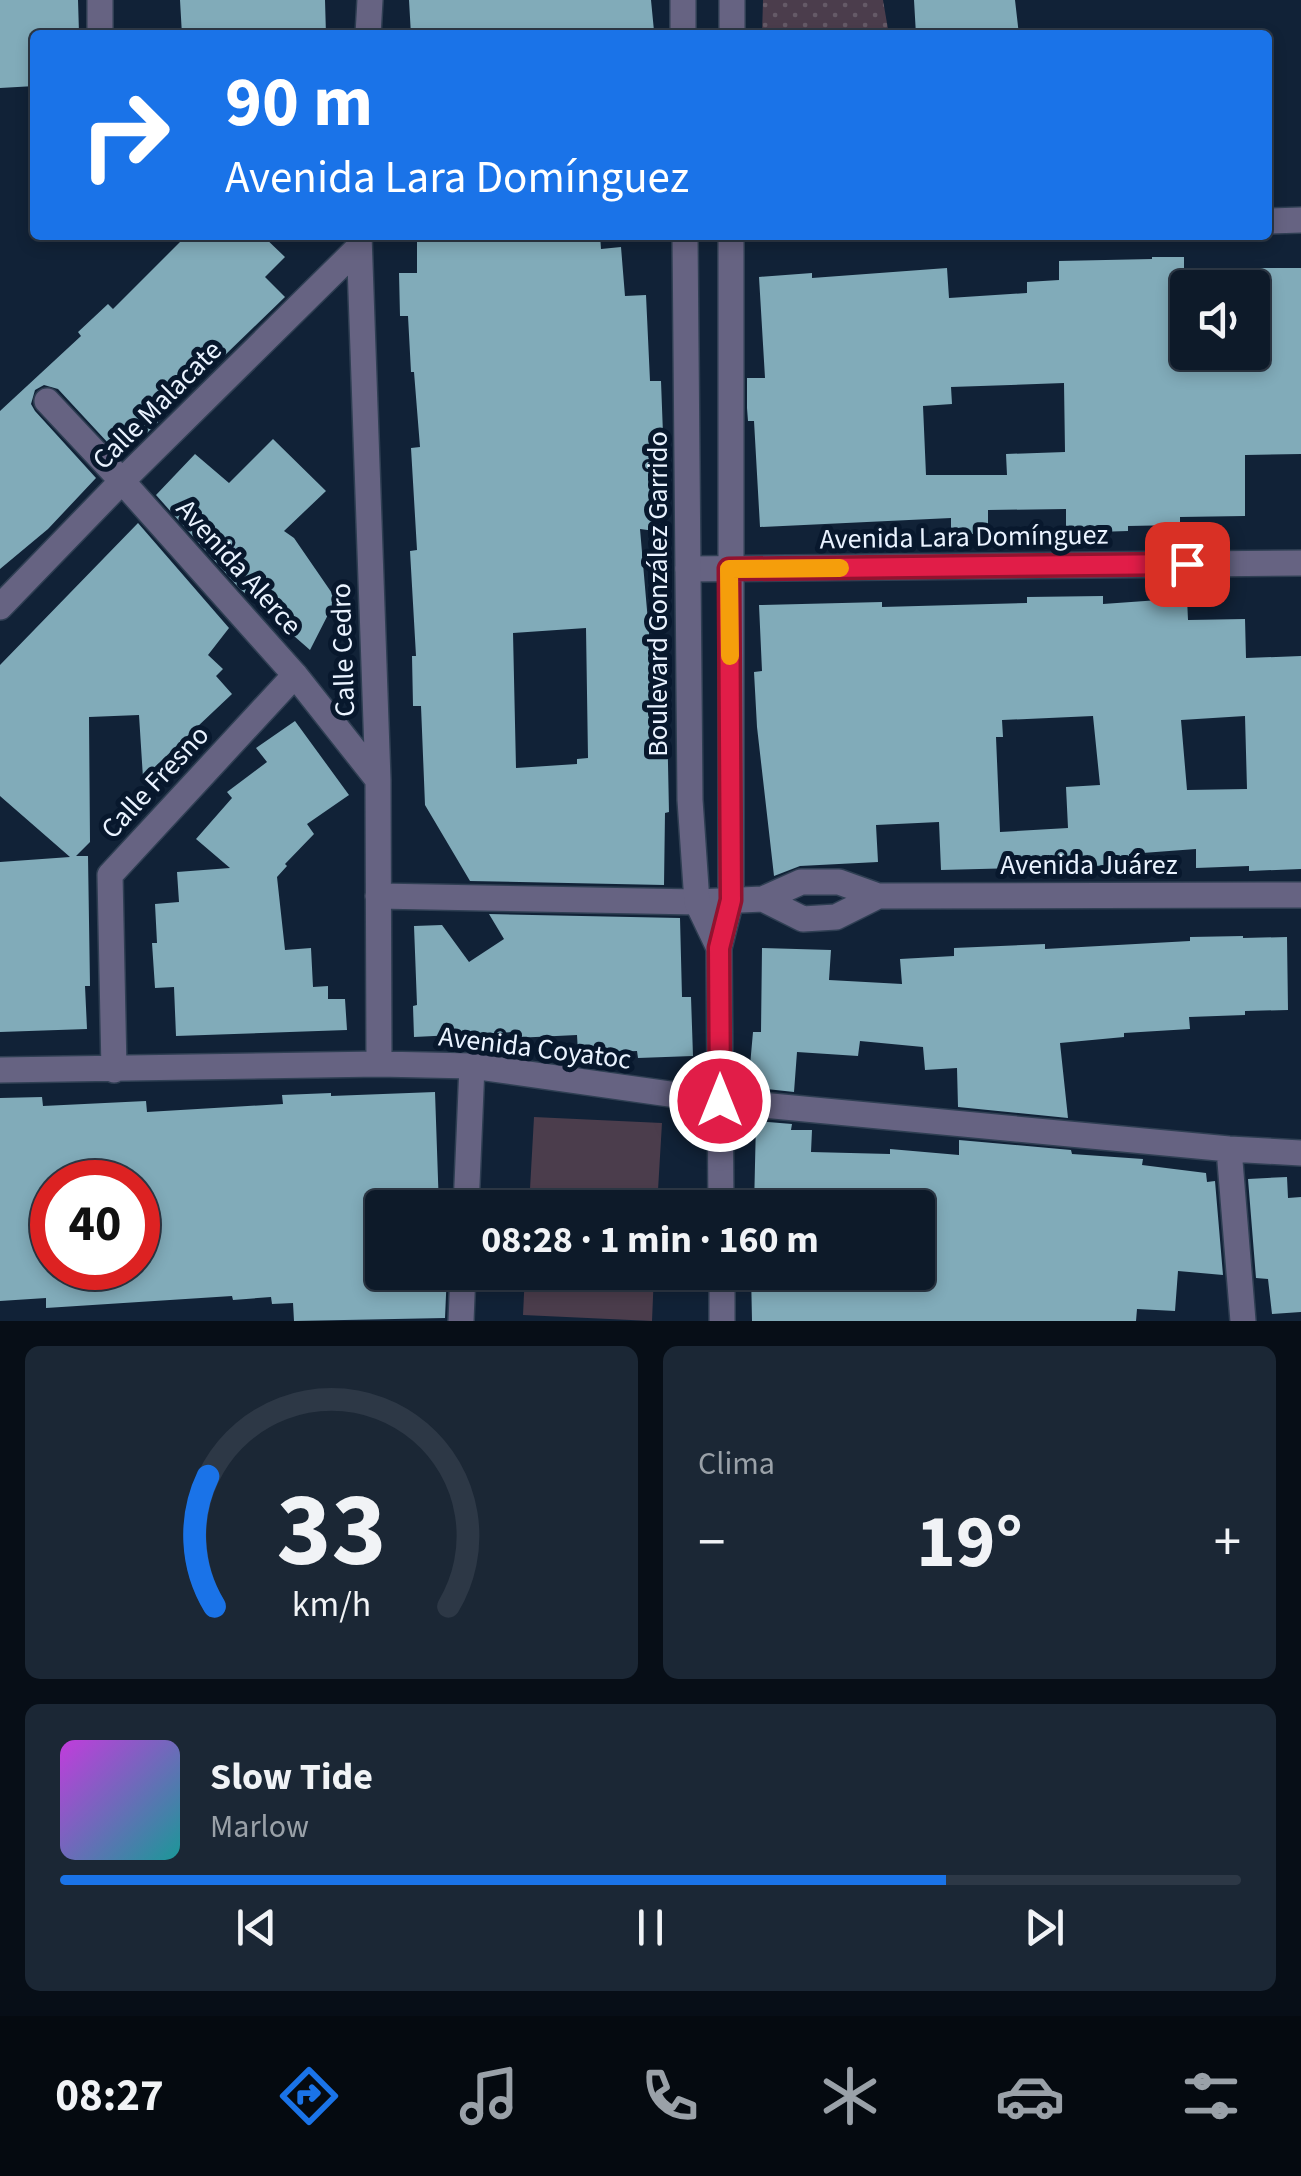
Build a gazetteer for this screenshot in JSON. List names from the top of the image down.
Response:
{
  "streets": {
    "street": [
      "Calle Malacate",
      "Avenida Lara Domínguez",
      "Avenida Alerce",
      "Boulevard González Garrido",
      "Calle Cedro",
      "Calle Fresno",
      "Avenida Juárez",
      "Avenida Coyatoc"
    ]
  },
  "crossings": [
    ["Calle Malacate", "Avenida Alerce"],
    ["Calle Malacate", "Calle Cedro"],
    ["Avenida Lara Domínguez", "Boulevard González Garrido"],
    ["Avenida Alerce", "Calle Cedro"],
    ["Avenida Alerce", "Calle Fresno"],
    ["Boulevard González Garrido", "Avenida Juárez"],
    ["Boulevard González Garrido", "Avenida Coyatoc"],
    ["Calle Cedro", "Avenida Coyatoc"],
    ["Calle Fresno", "Avenida Coyatoc"]
  ],
  "page": {
    "turn": ["90 m", "Avenida Lara Domínguez"],
    "limit": "40",
    "trip": "08:28 · 1 min · 160 m",
    "tile": "Clima",
    "heat": ["−", "19°", "+"],
    "song": ["Slow Tide", "Marlow"],
    "tabs": "08:27",
    "gauge": ["33", "km/h"]
  }
}
